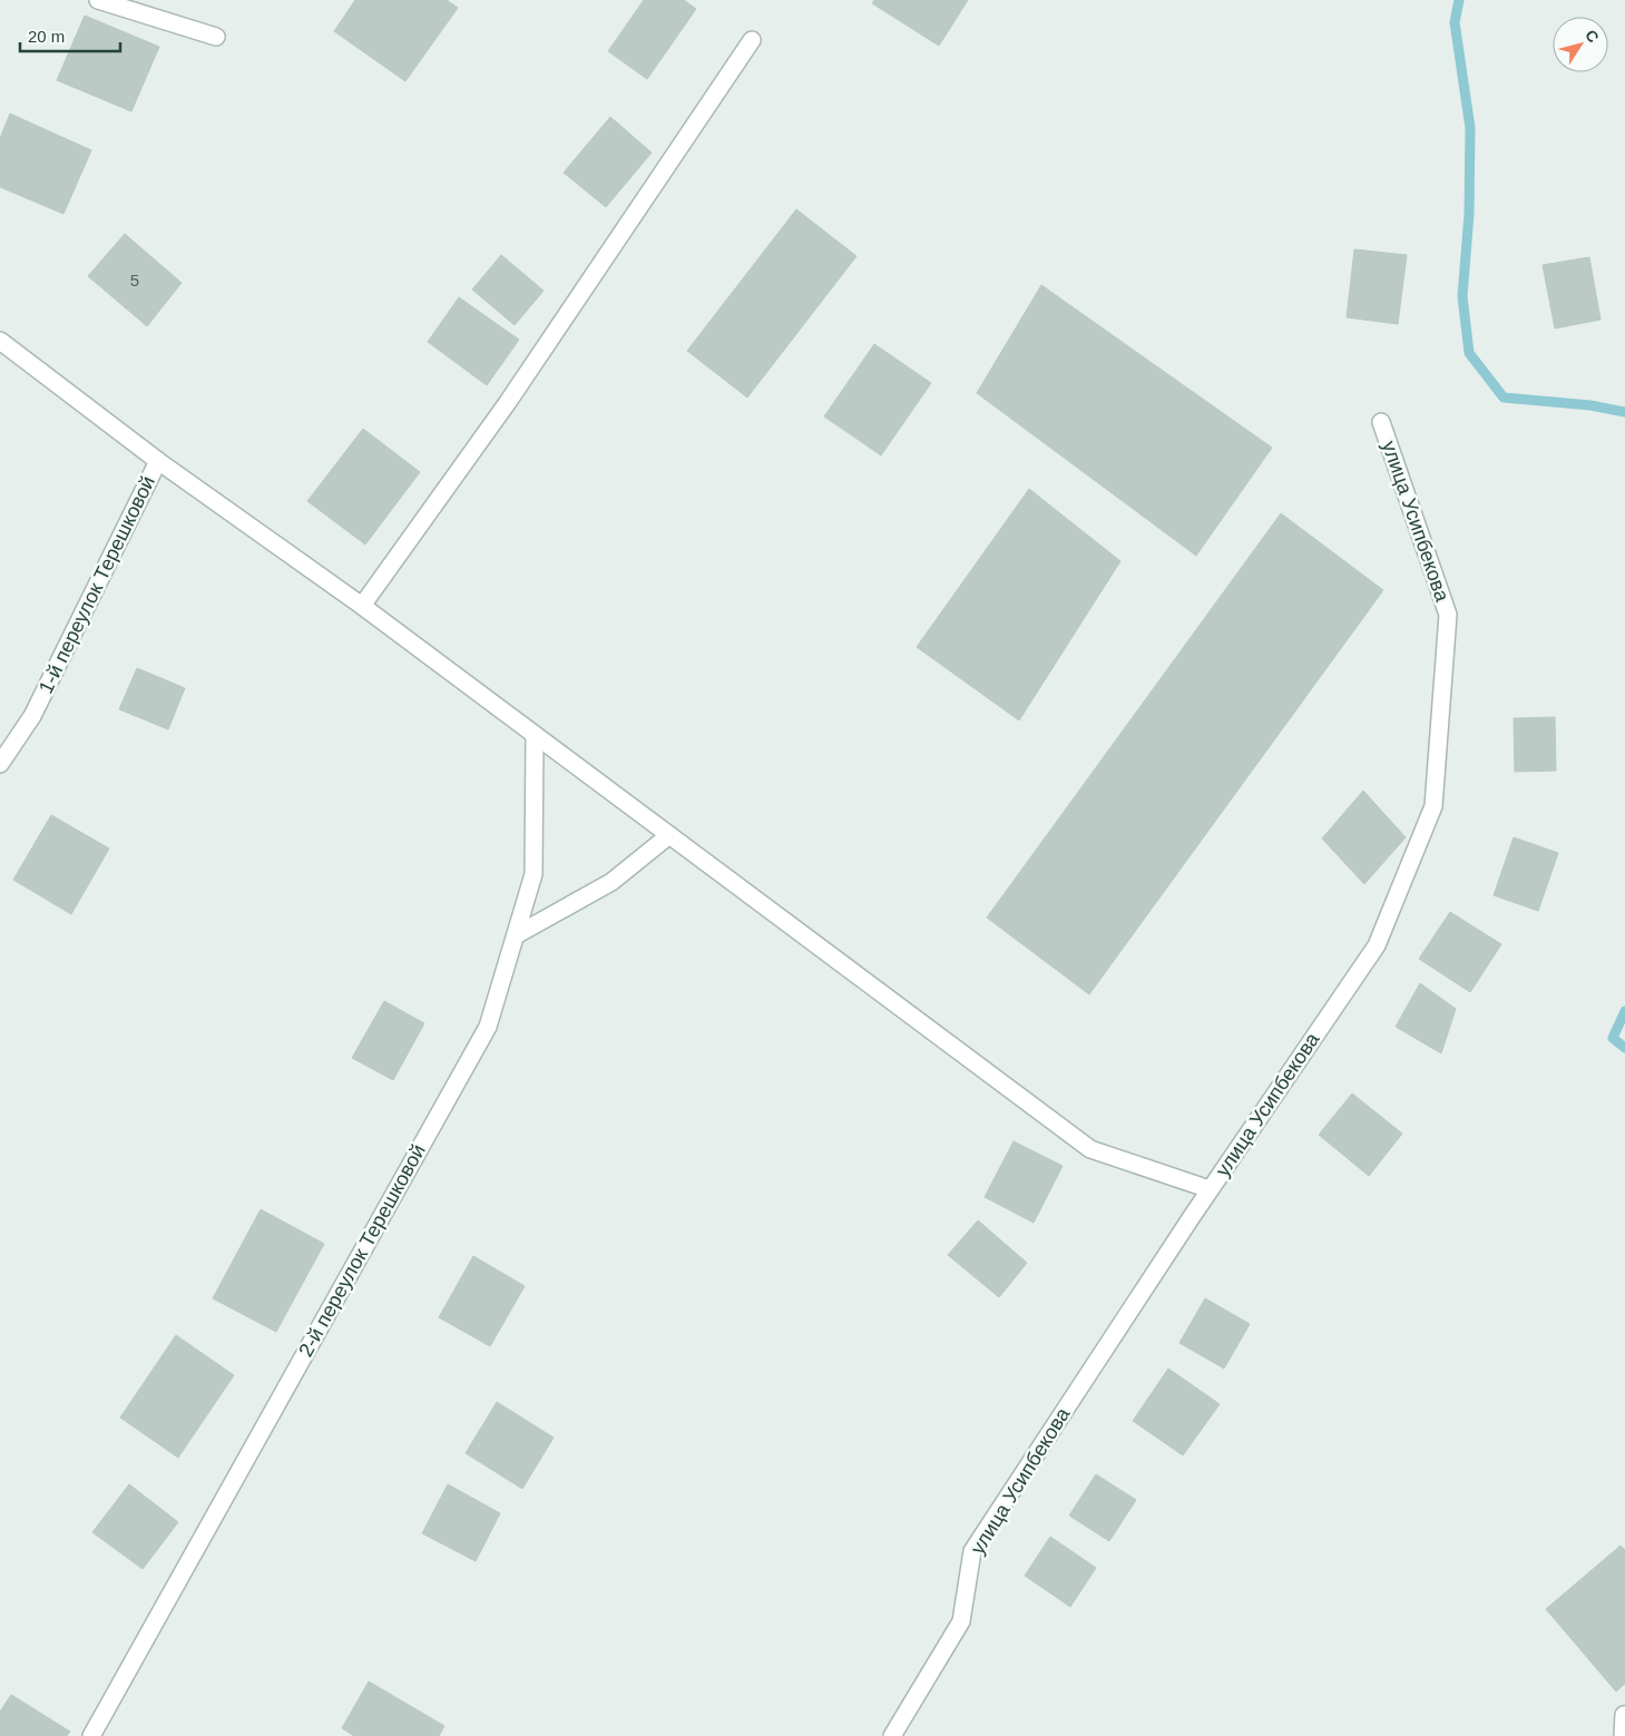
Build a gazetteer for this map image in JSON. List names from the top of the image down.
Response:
{
  "streets": {
    "street": ["улица Усипбекова", "1-й переулок Терешковой", "2-й переулок Терешковой"]
  },
  "house_numbers": ["5"],
  "scale_bar": "20 m",
  "north": "top right"
}
